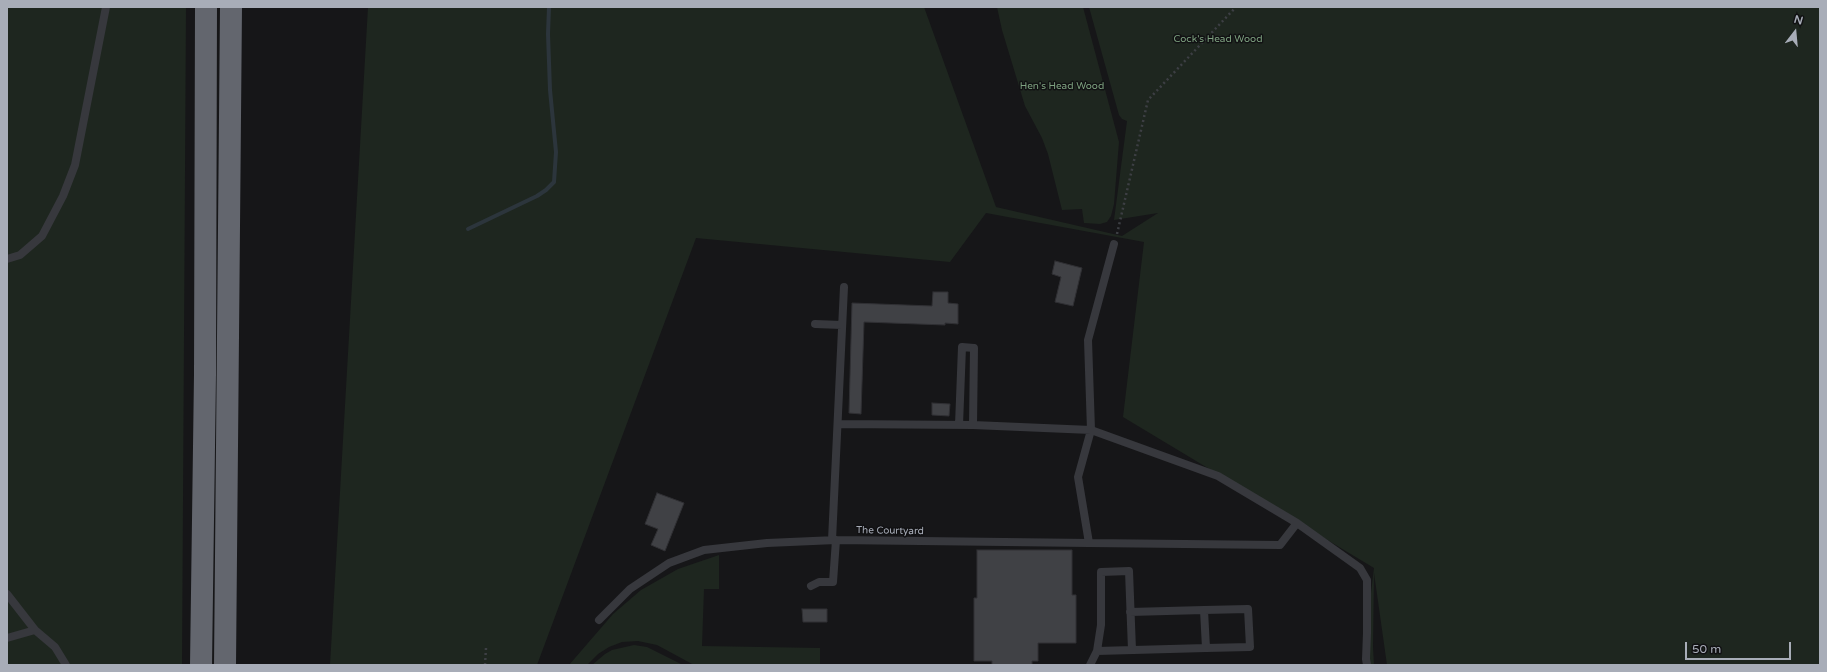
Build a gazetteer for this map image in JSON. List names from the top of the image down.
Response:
{
  "streets": {
    "lane": ["The Courtyard"]
  },
  "parks": ["Cock's Head Wood", "Hen's Head Wood"],
  "scale_bar": "50 m",
  "north": "top"
}
